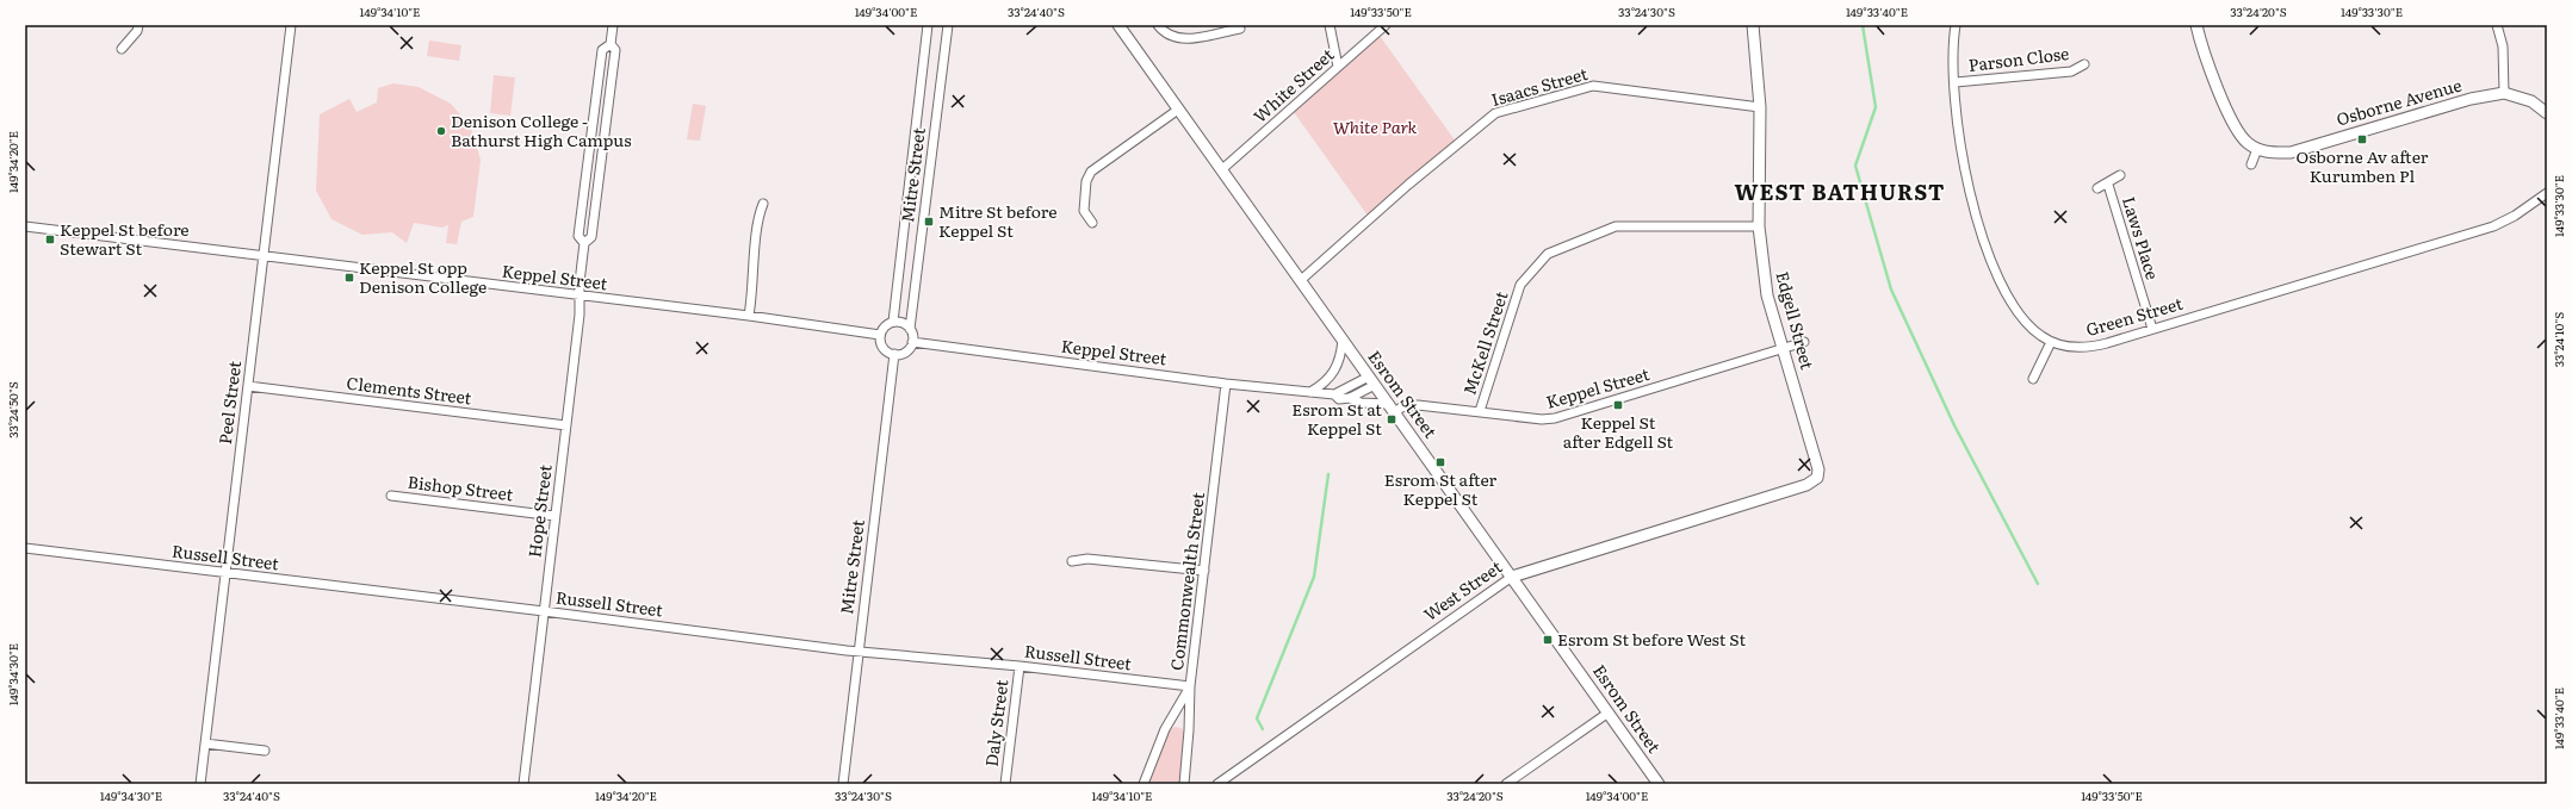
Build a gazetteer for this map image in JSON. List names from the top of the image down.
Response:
{
  "streets": {
    "street": [
      "Parson Close",
      "White Street",
      "Isaacs Street",
      "Osborne Avenue",
      "Mitre Street",
      "Laws Place",
      "Keppel Street",
      "Green Street",
      "Edgell Street",
      "McKell Street",
      "Clements Street",
      "Esrom Street",
      "Peel Street",
      "Bishop Street",
      "Hope Street",
      "Russell Street",
      "Commonwealth Street",
      "West Street",
      "Daly Street"
    ]
  },
  "crossings": [
    ["Parson Close", "Green Street"],
    ["White Street", "Esrom Street"],
    ["Isaacs Street", "Edgell Street"],
    ["Isaacs Street", "Esrom Street"],
    ["Mitre Street", "Keppel Street"],
    ["Mitre Street", "Russell Street"],
    ["Laws Place", "Green Street"],
    ["Keppel Street", "Edgell Street"],
    ["Keppel Street", "McKell Street"],
    ["Keppel Street", "Esrom Street"],
    ["Keppel Street", "Peel Street"],
    ["Keppel Street", "Hope Street"],
    ["Keppel Street", "Commonwealth Street"],
    ["Edgell Street", "McKell Street"],
    ["Edgell Street", "West Street"],
    ["Clements Street", "Peel Street"],
    ["Clements Street", "Hope Street"],
    ["Esrom Street", "West Street"],
    ["Peel Street", "Russell Street"],
    ["Bishop Street", "Hope Street"],
    ["Hope Street", "Russell Street"],
    ["Russell Street", "Commonwealth Street"],
    ["Russell Street", "Daly Street"]
  ],
  "districts": ["WEST BATHURST"],
  "parks": ["White Park"],
  "places": {
    "other": ["Denison College - Bathurst High Campus"],
    "transit": [
      "Osborne Av after Kurumben Pl",
      "Mitre St before Keppel St",
      "Keppel St before Stewart St",
      "Keppel St opp Denison College",
      "Keppel St after Edgell St",
      "Esrom St at Keppel St",
      "Esrom St after Keppel St",
      "Esrom St before West St"
    ]
  },
  "coordinates": [
    "149°34'10\"E",
    "149°34'00\"E",
    "33°24'40\"S",
    "149°33'50\"E",
    "33°24'30\"S",
    "149°33'40\"E",
    "33°24'20\"S",
    "149°33'30\"E",
    "149°34'20\"E",
    "33°24'10\"S",
    "33°24'50\"S",
    "149°34'30\"E"
  ]
}
